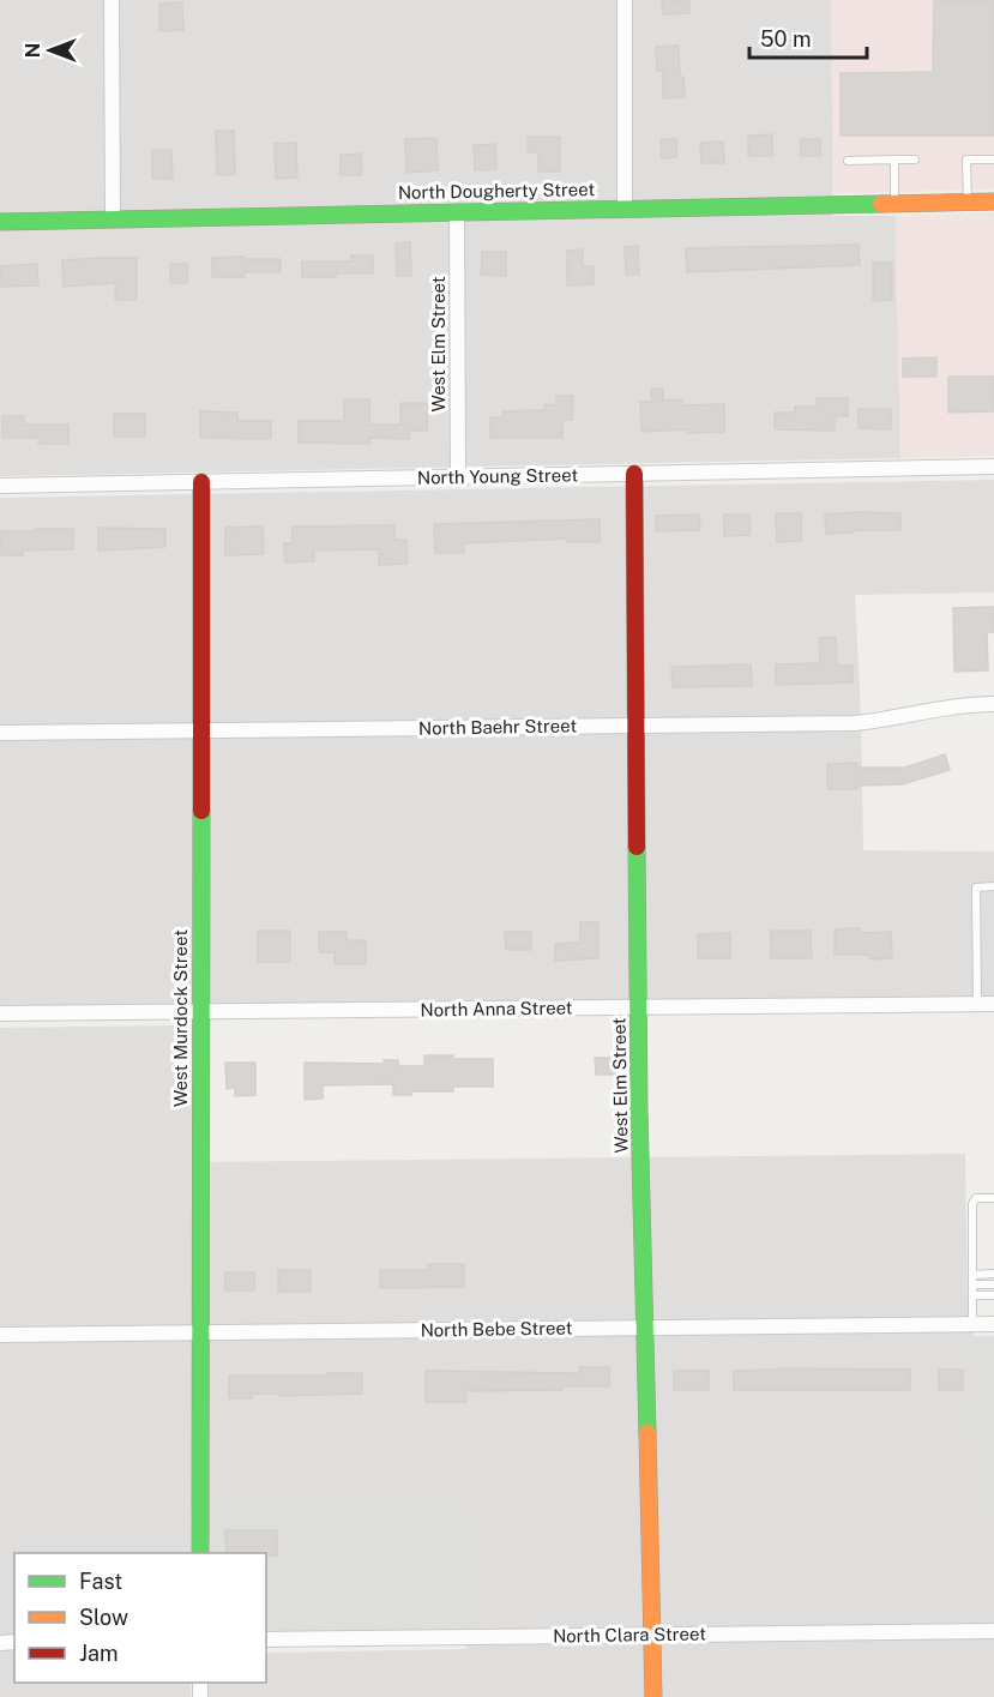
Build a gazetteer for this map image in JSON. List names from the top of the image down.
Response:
{
  "streets": {
    "street": [
      "North Dougherty Street",
      "West Elm Street",
      "North Young Street",
      "North Baehr Street",
      "North Anna Street",
      "West Murdock Street",
      "North Bebe Street",
      "North Clara Street"
    ]
  },
  "crossings": [
    ["North Dougherty Street", "West Elm Street"],
    ["West Elm Street", "North Young Street"],
    ["West Elm Street", "North Baehr Street"],
    ["West Elm Street", "North Anna Street"],
    ["West Elm Street", "North Bebe Street"],
    ["West Elm Street", "North Clara Street"],
    ["North Young Street", "West Murdock Street"],
    ["North Baehr Street", "West Murdock Street"],
    ["North Anna Street", "West Murdock Street"],
    ["West Murdock Street", "North Bebe Street"]
  ],
  "legend": ["Fast", "Slow", "Jam"],
  "scale_bar": "50 m",
  "north": "left"
}
